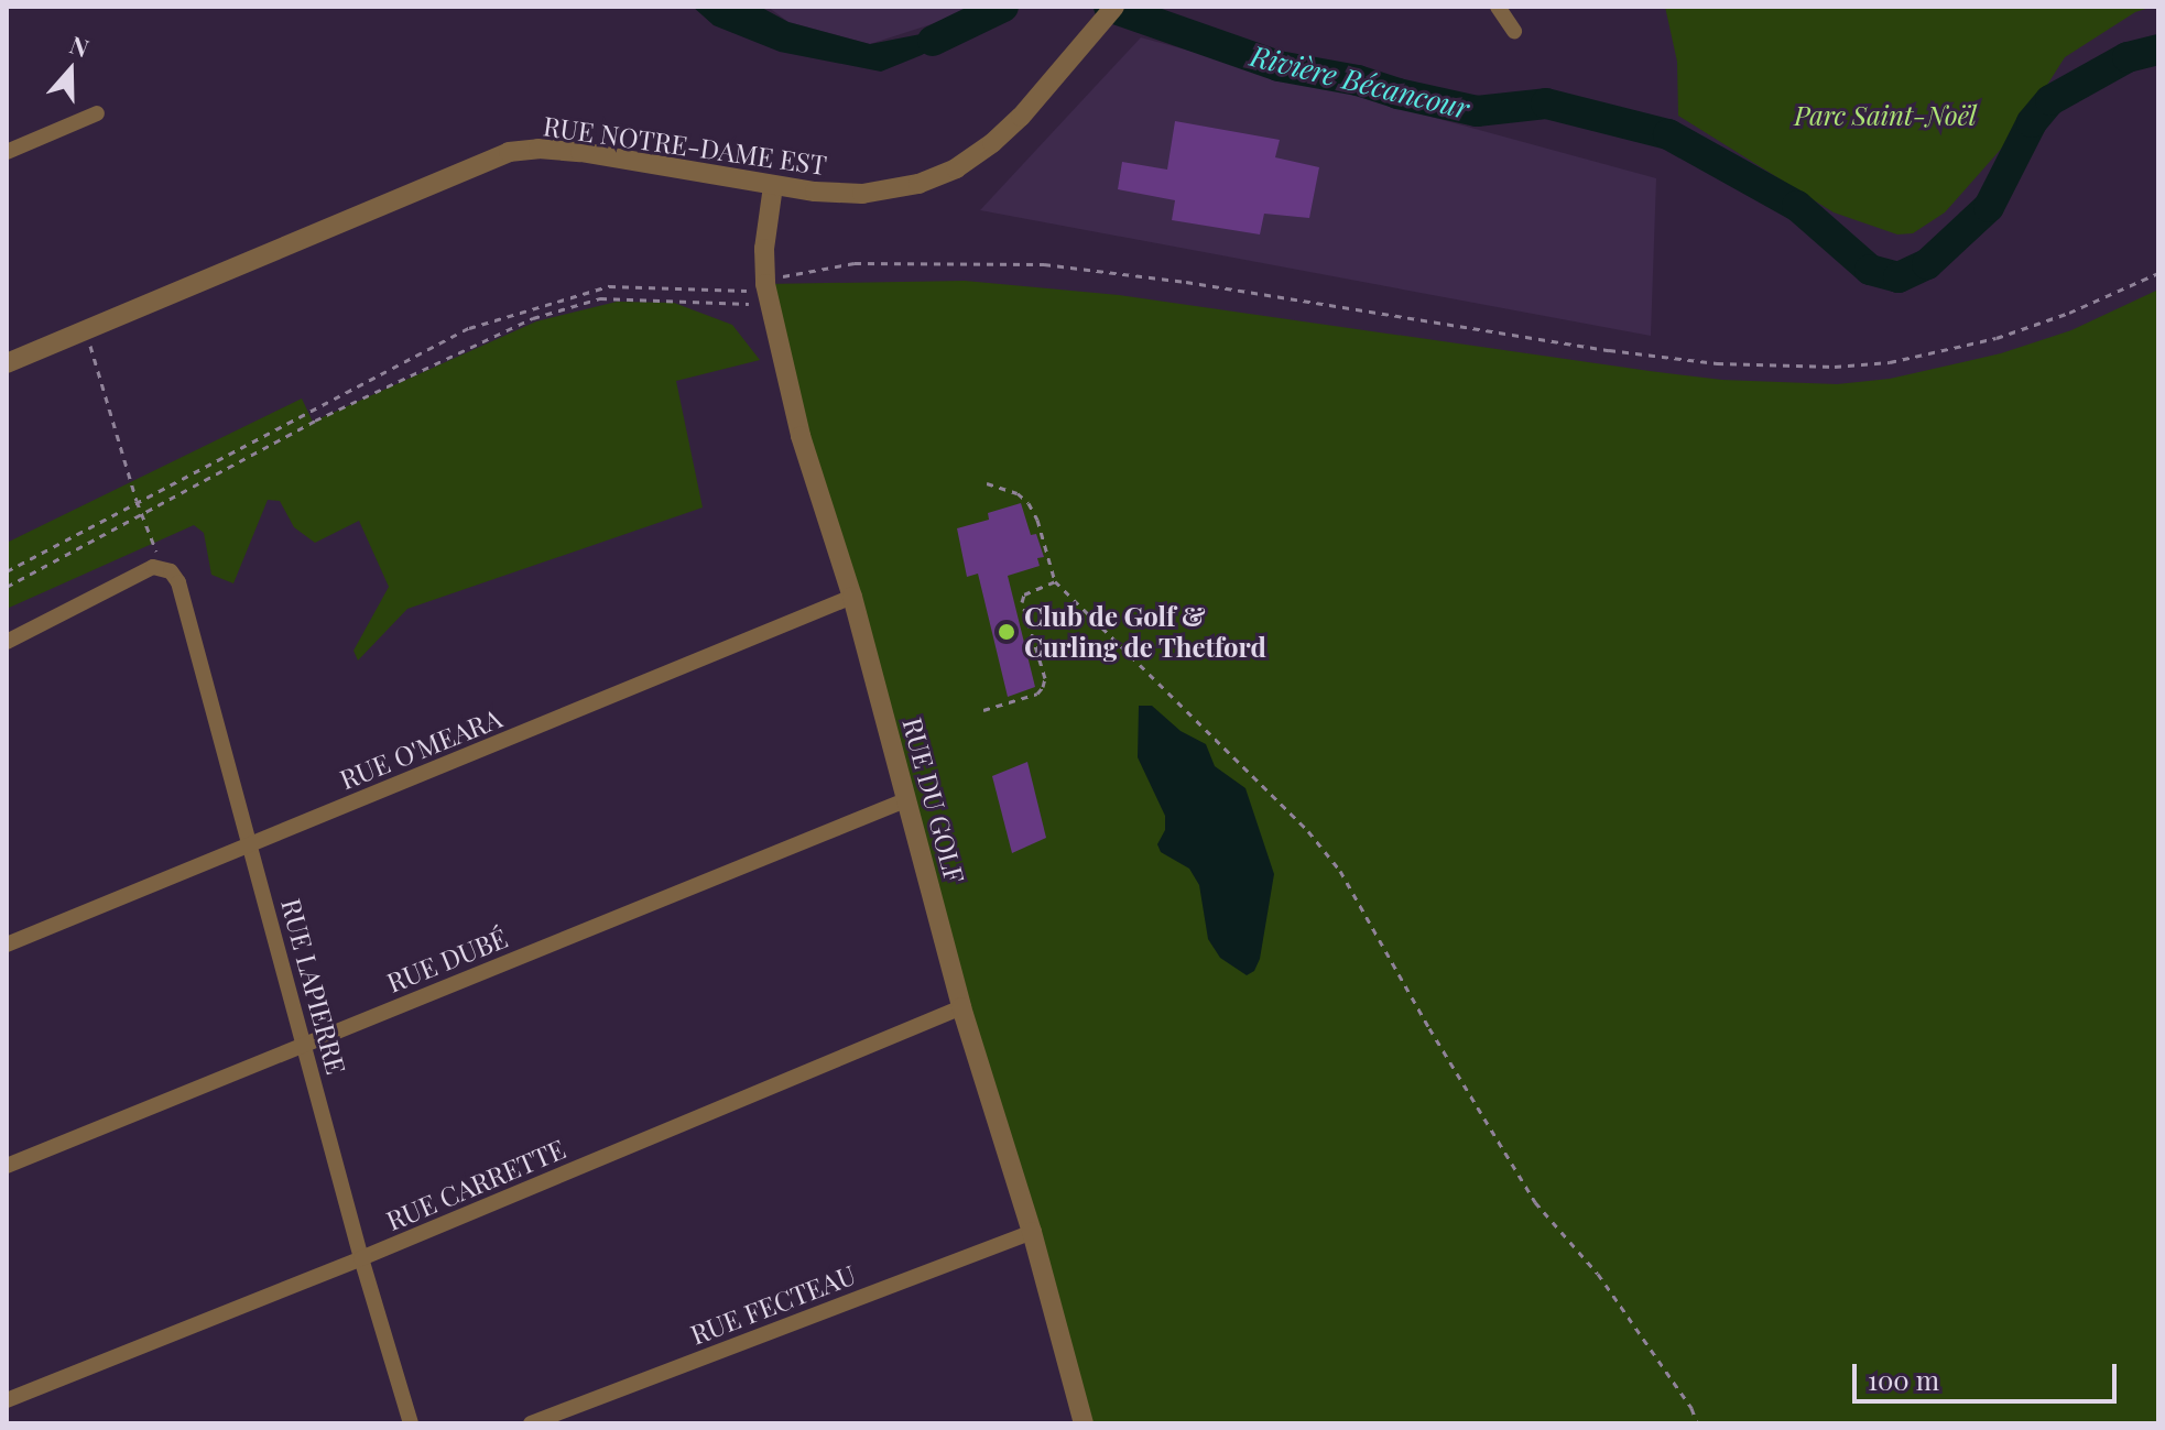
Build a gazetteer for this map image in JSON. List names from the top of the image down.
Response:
{
  "streets": {
    "street": [
      "RUE NOTRE-DAME EST",
      "RUE O'MEARA",
      "RUE DU GOLF",
      "RUE DUBÉ",
      "RUE LAPIERRE",
      "RUE CARRETTE",
      "RUE FECTEAU"
    ]
  },
  "crossings": [
    ["RUE NOTRE-DAME EST", "RUE DU GOLF"],
    ["RUE O'MEARA", "RUE DU GOLF"],
    ["RUE O'MEARA", "RUE LAPIERRE"],
    ["RUE DU GOLF", "RUE DUBÉ"],
    ["RUE DU GOLF", "RUE CARRETTE"],
    ["RUE DU GOLF", "RUE FECTEAU"],
    ["RUE DUBÉ", "RUE LAPIERRE"],
    ["RUE LAPIERRE", "RUE CARRETTE"]
  ],
  "water": ["Rivière Bécancour"],
  "parks": ["Parc Saint-Noël"],
  "places": ["Club de Golf & Curling de Thetford"],
  "scale_bar": "100 m",
  "north": "top"
}
